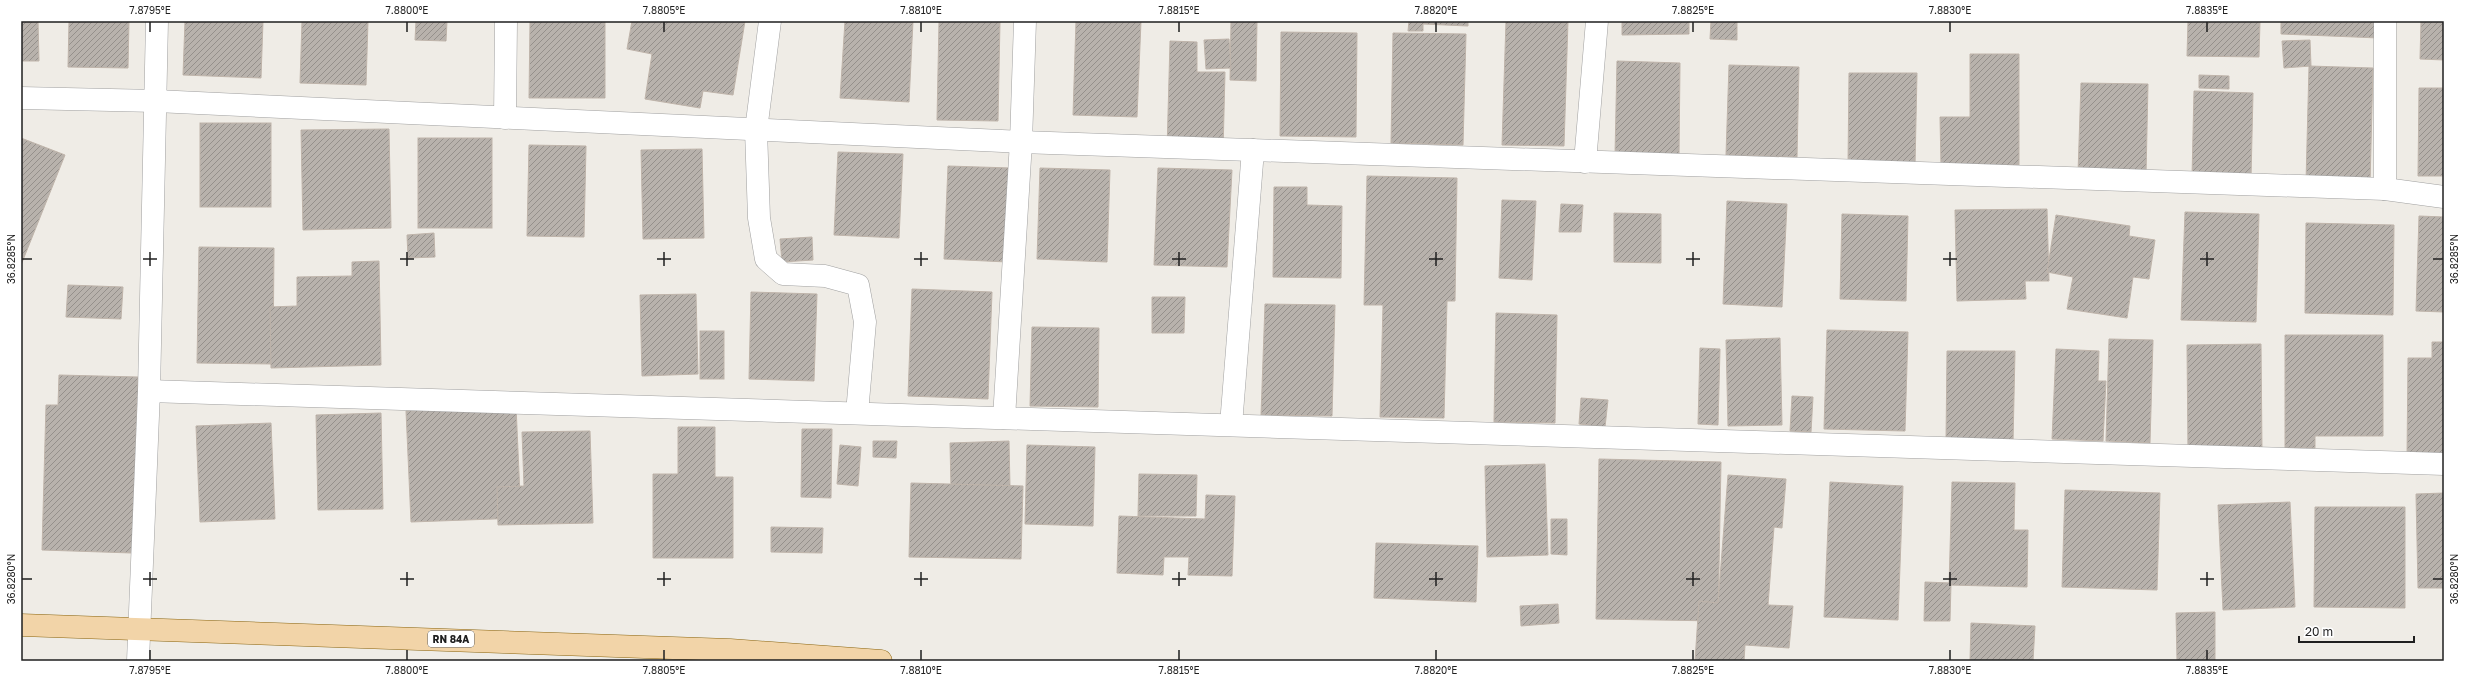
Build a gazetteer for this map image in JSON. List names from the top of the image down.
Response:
{
  "streets": {
    "main road": ["RN 84A"]
  },
  "scale_bar": "20 m",
  "coordinates": [
    "7.8795°E",
    "7.8800°E",
    "7.8805°E",
    "7.8810°E",
    "7.8815°E",
    "7.8820°E",
    "7.8825°E",
    "7.8830°E",
    "7.8835°E",
    "36.8285°N",
    "36.8280°N"
  ]
}
